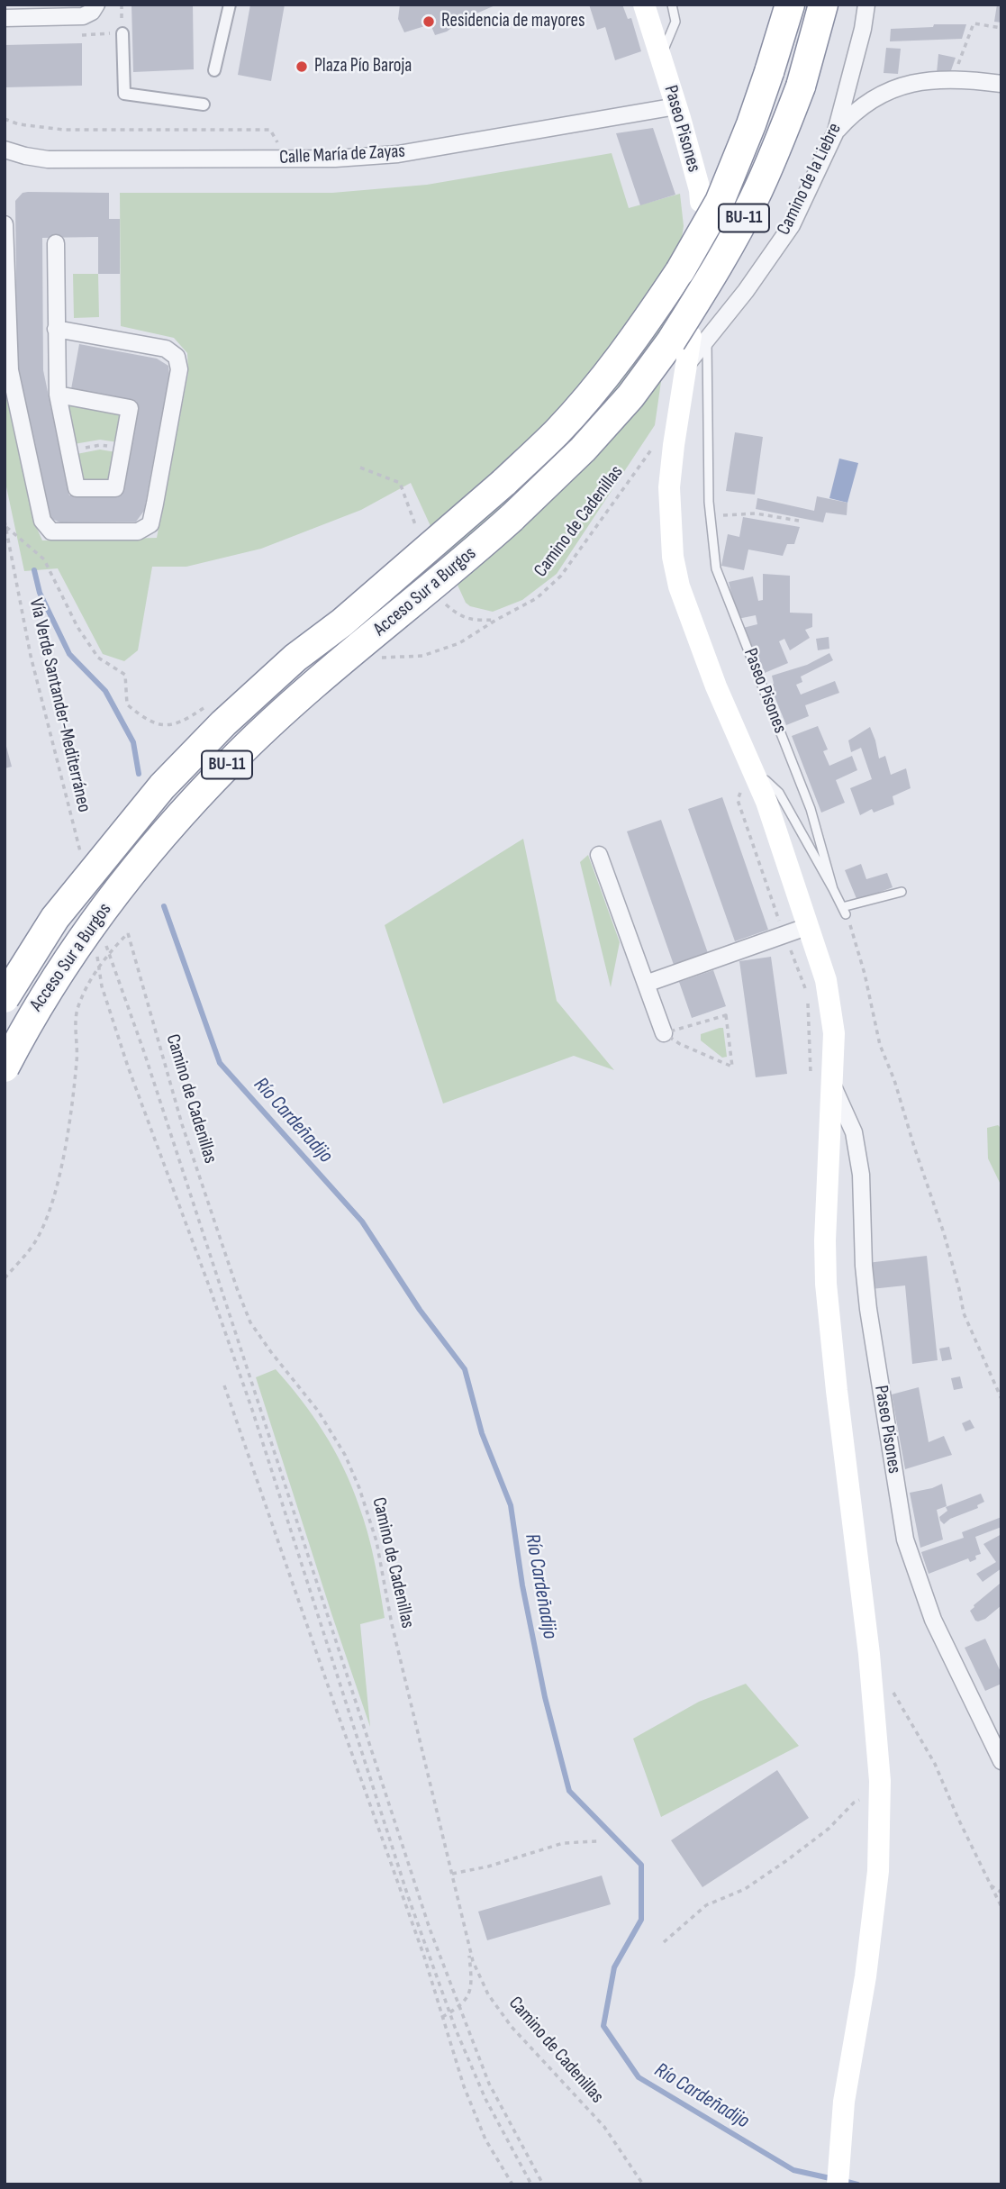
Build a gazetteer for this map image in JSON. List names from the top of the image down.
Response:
{
  "streets": {
    "highway": ["BU-11", "Acceso Sur a Burgos"],
    "main road": ["Paseo Pisones"],
    "street": ["Calle María de Zayas", "Camino de la Liebre"],
    "path": ["Camino de Cadenillas", "Vía Verde Santander-Mediterráneo"]
  },
  "crossings": [
    ["Paseo Pisones", "Calle María de Zayas"],
    ["Paseo Pisones", "Camino de la Liebre"],
    ["Paseo Pisones", "Acceso Sur a Burgos"],
    ["Camino de la Liebre", "Acceso Sur a Burgos"]
  ],
  "water": ["Río Cardeñadijo"],
  "places": ["Residencia de mayores", "Plaza Pío Baroja"]
}
